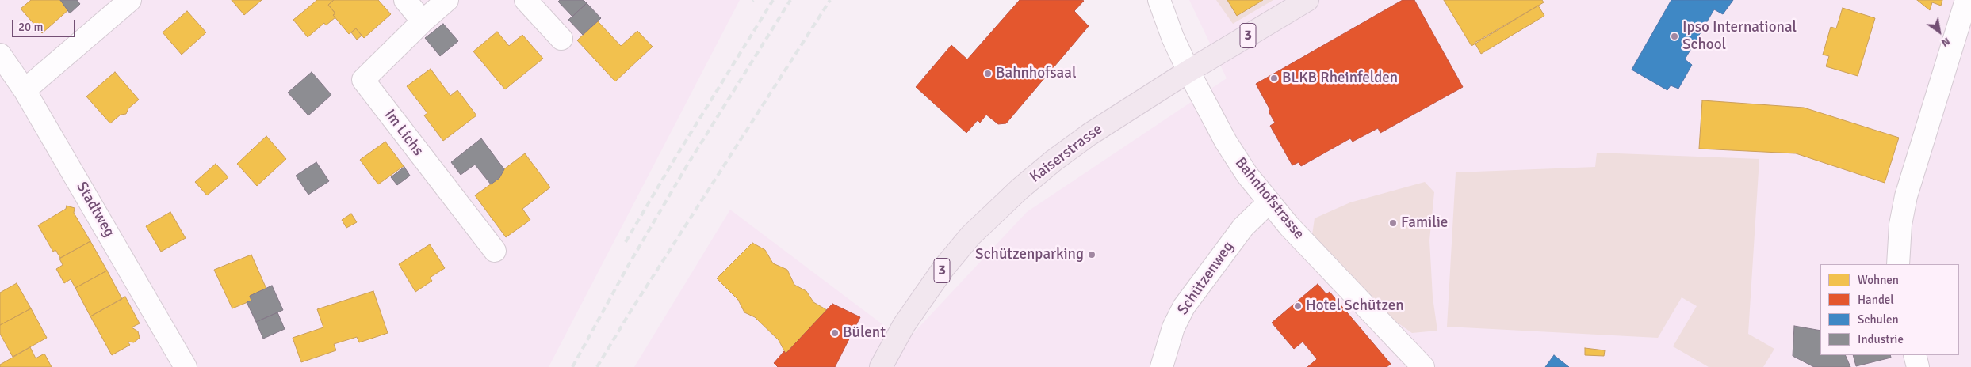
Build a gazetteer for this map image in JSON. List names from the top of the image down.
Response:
{
  "streets": {
    "main road": ["3", "Kaiserstrasse"],
    "street": [
      "Im Lichs",
      "Bahnhofstrasse",
      "Stadtweg",
      "Schützenweg"
    ]
  },
  "crossings": [
    ["Kaiserstrasse", "Bahnhofstrasse"],
    ["Bahnhofstrasse", "Schützenweg"]
  ],
  "places": [
    "Ipso International School",
    "Bahnhofsaal",
    "BLKB Rheinfelden",
    "Familie",
    "Schützenparking",
    "Hotel Schützen",
    "Bülent"
  ],
  "legend": [
    "Wohnen",
    "Handel",
    "Schulen",
    "Industrie"
  ],
  "scale_bar": "20 m",
  "north": "bottom right"
}
